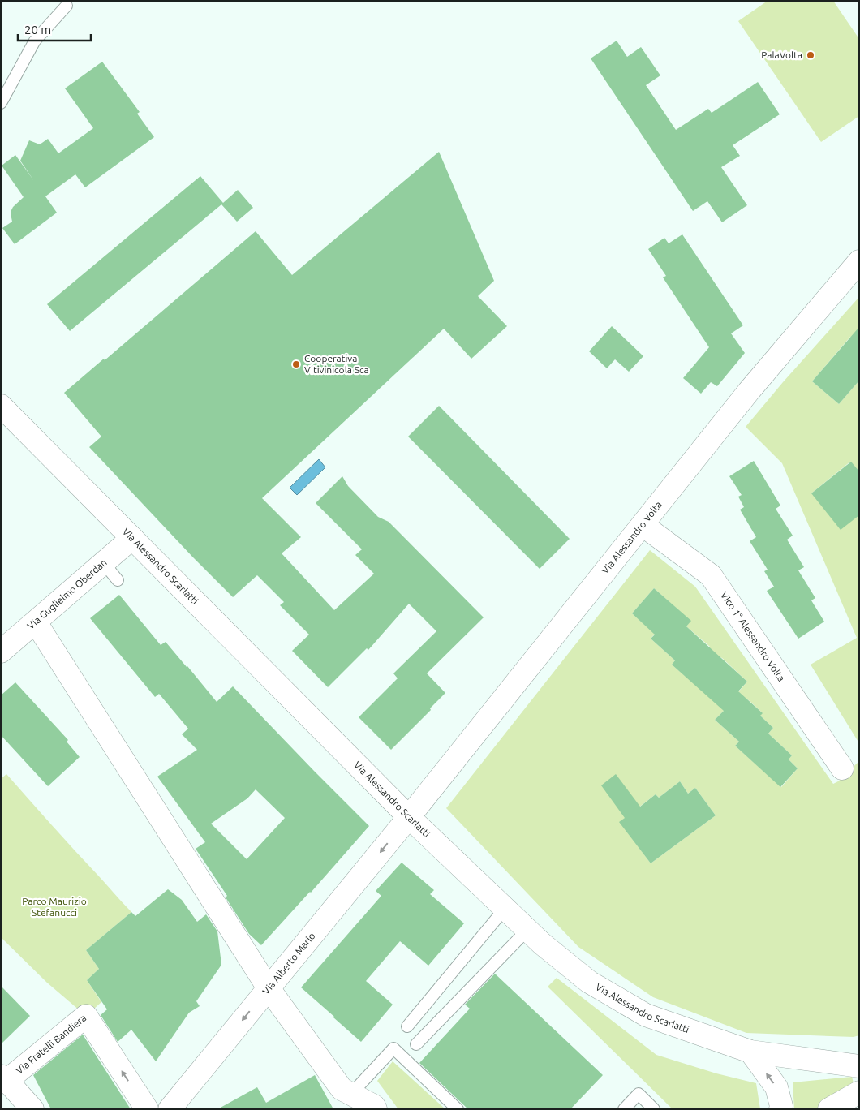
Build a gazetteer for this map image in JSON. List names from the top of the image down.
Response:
{
  "streets": {
    "street": [
      "Via Alessandro Volta",
      "Via Alessandro Scarlatti",
      "Via Guglielmo Oberdan",
      "Vico 1° Alessandro Volta",
      "Via Alberto Mario",
      "Via Fratelli Bandiera"
    ]
  },
  "crossings": [
    ["Via Alessandro Volta", "Via Alessandro Scarlatti"],
    ["Via Alessandro Volta", "Vico 1° Alessandro Volta"],
    ["Via Alessandro Volta", "Via Alberto Mario"],
    ["Via Alessandro Scarlatti", "Via Guglielmo Oberdan"],
    ["Via Alessandro Scarlatti", "Via Alberto Mario"]
  ],
  "one_way": ["Via Alberto Mario"],
  "parks": ["Parco Maurizio Stefanucci"],
  "places": ["PalaVolta", "Cooperativa Vitivinicola Sca"],
  "scale_bar": "20 m"
}
